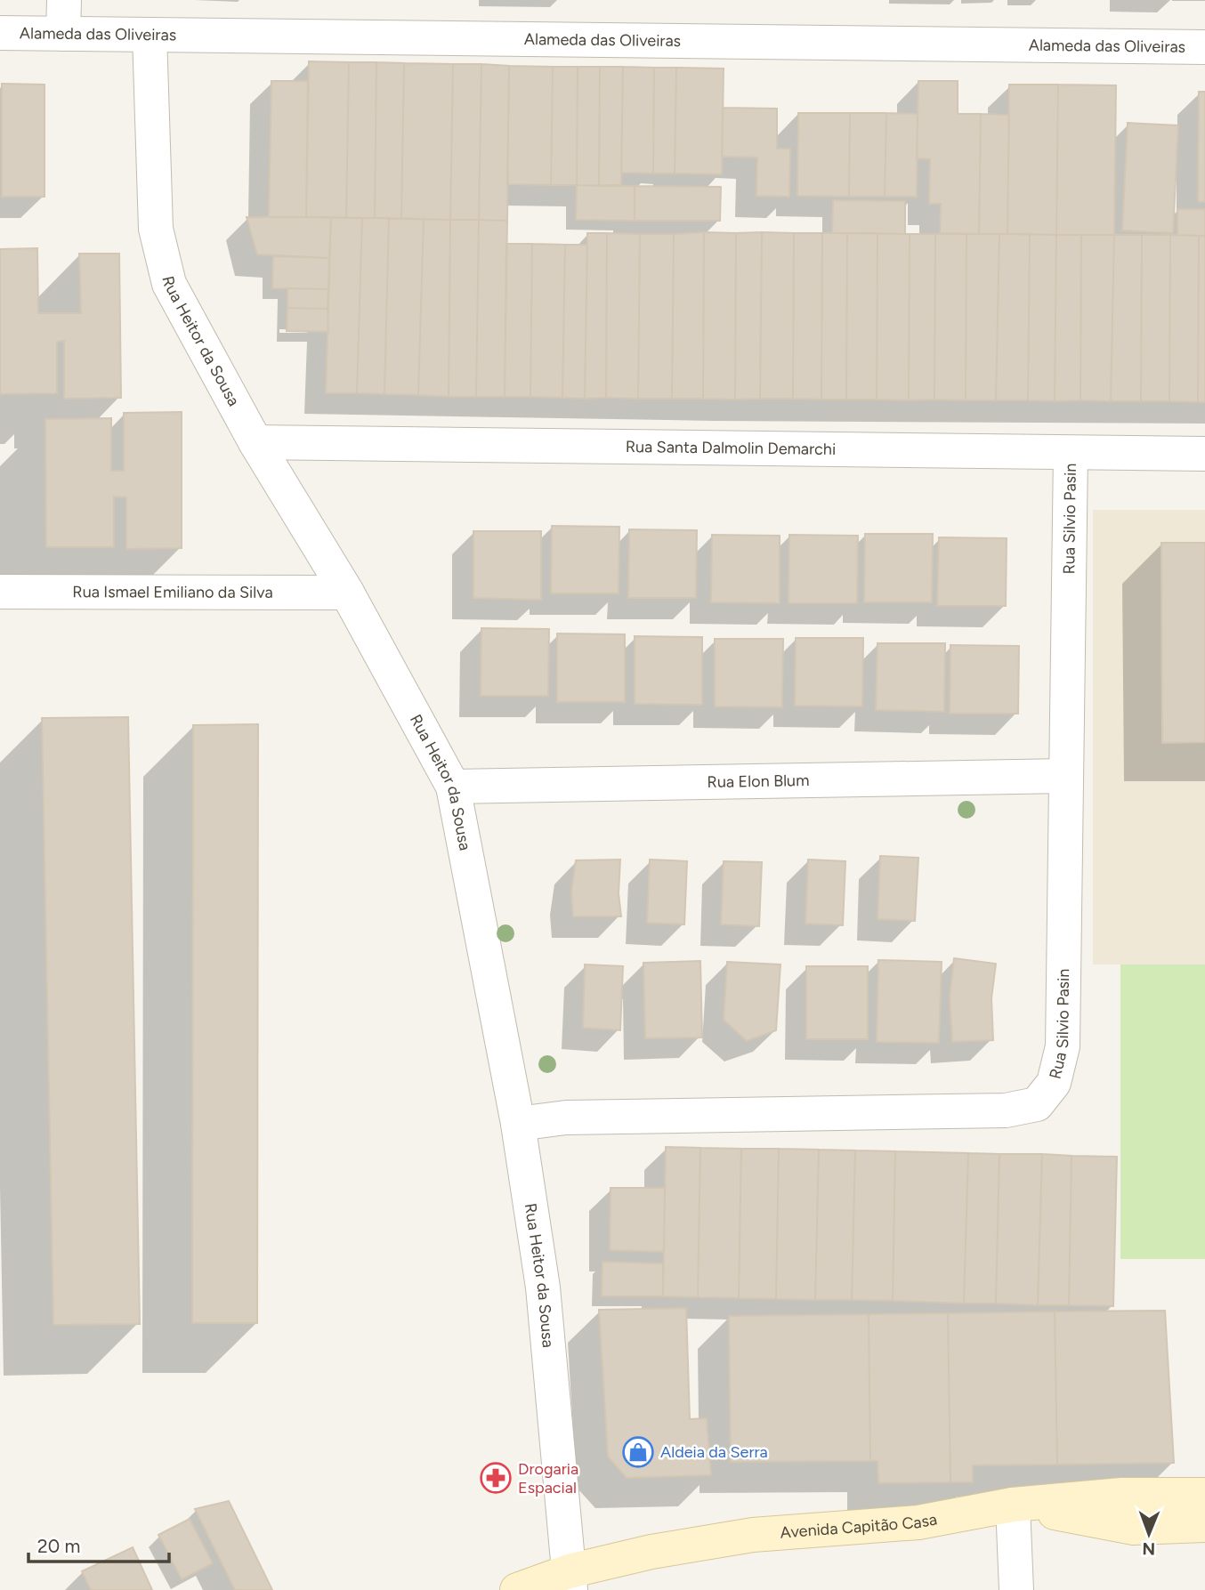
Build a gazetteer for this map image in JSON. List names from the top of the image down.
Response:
{
  "streets": {
    "main road": ["Avenida Capitão Casa"],
    "street": [
      "Alameda das Oliveiras",
      "Rua Heitor da Sousa",
      "Rua Santa Dalmolin Demarchi",
      "Rua Silvio Pasin",
      "Rua Ismael Emiliano da Silva",
      "Rua Elon Blum"
    ]
  },
  "crossings": [
    ["Alameda das Oliveiras", "Rua Heitor da Sousa"],
    ["Rua Heitor da Sousa", "Rua Santa Dalmolin Demarchi"],
    ["Rua Heitor da Sousa", "Rua Silvio Pasin"],
    ["Rua Heitor da Sousa", "Rua Ismael Emiliano da Silva"],
    ["Rua Heitor da Sousa", "Rua Elon Blum"],
    ["Rua Heitor da Sousa", "Avenida Capitão Casa"],
    ["Rua Santa Dalmolin Demarchi", "Rua Silvio Pasin"],
    ["Rua Silvio Pasin", "Rua Elon Blum"]
  ],
  "places": {
    "shop": ["Aldeia da Serra"],
    "pharmacy": ["Drogaria Espacial"]
  },
  "scale_bar": "20 m",
  "north": "bottom"
}
